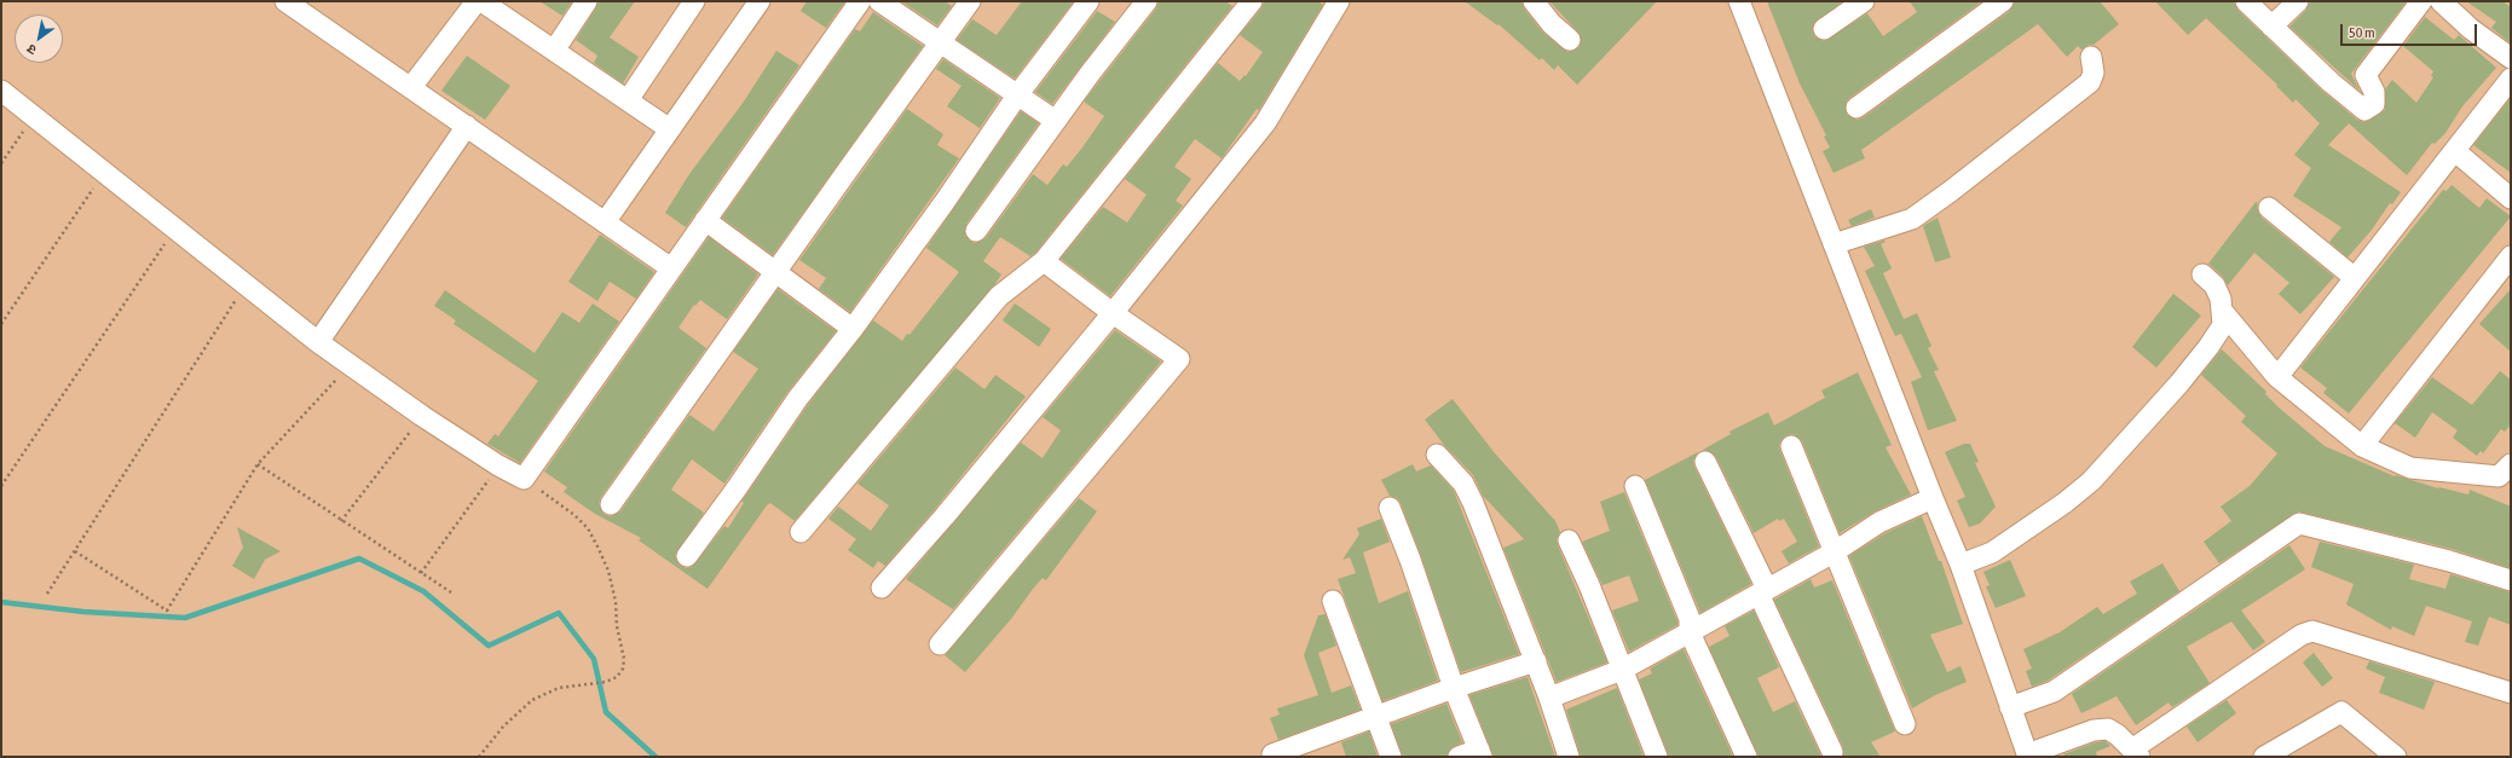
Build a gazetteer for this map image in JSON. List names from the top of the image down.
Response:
{
  "scale_bar": "50 m",
  "north": "bottom left"
}
